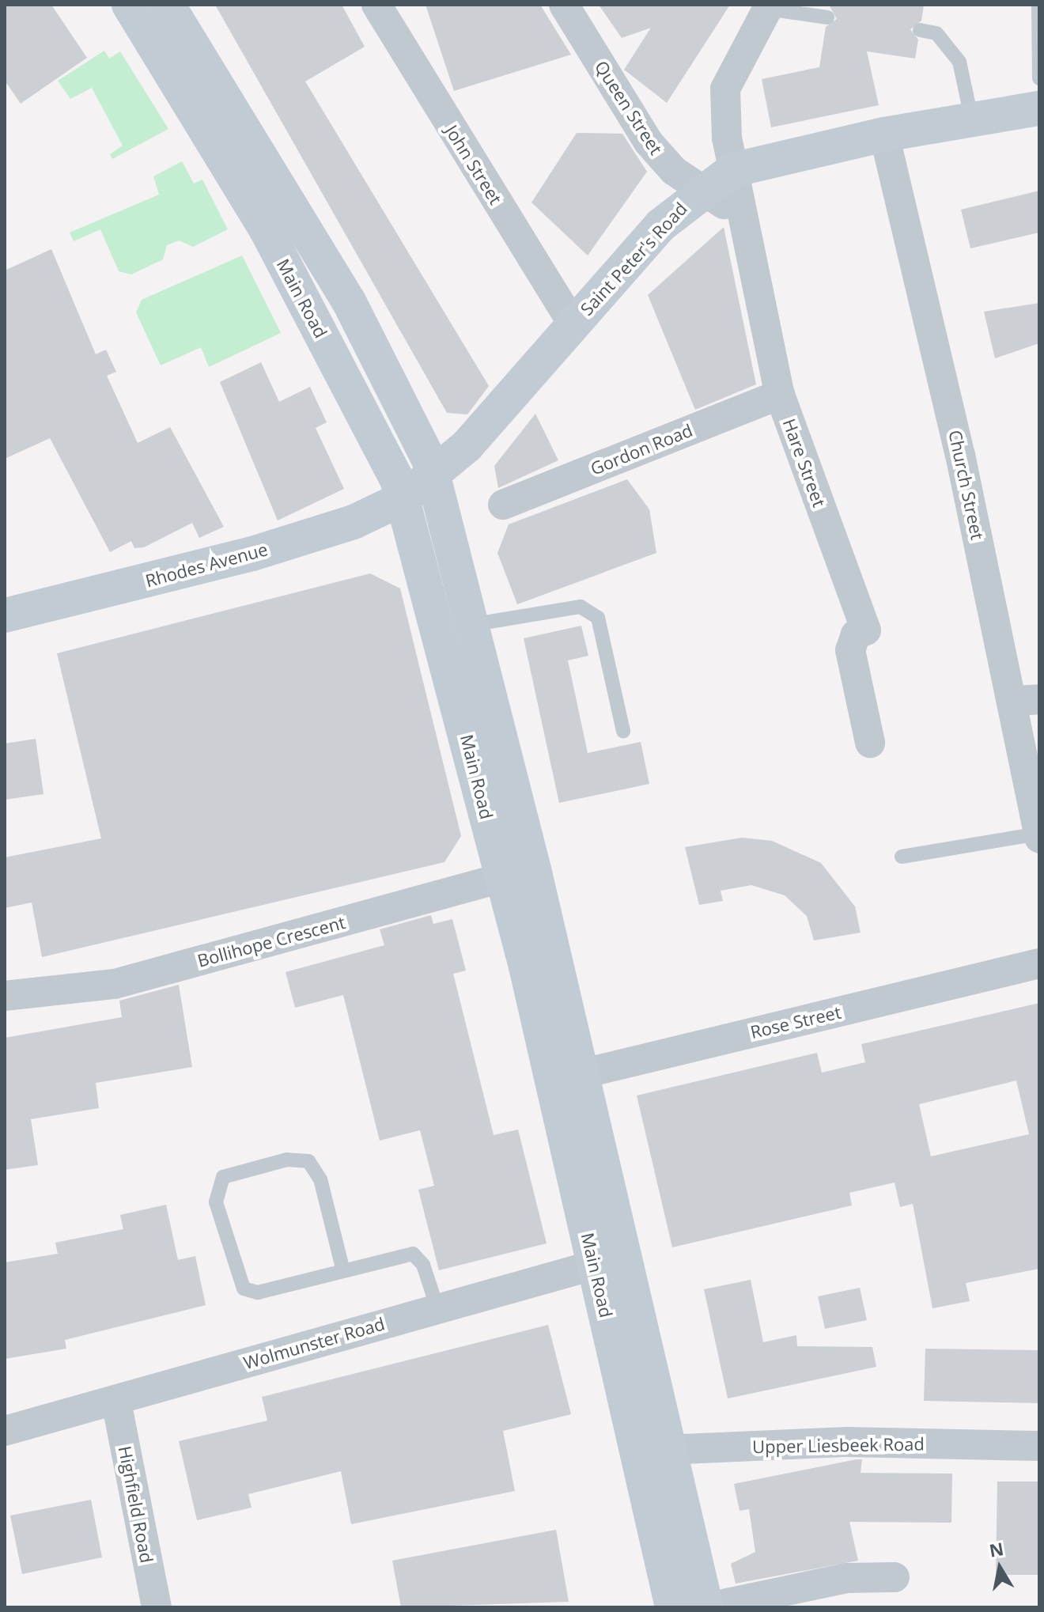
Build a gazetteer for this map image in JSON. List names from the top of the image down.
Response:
{
  "streets": {
    "main road": ["Saint Peter's Road", "Main Road", "Rhodes Avenue"],
    "street": [
      "Queen Street",
      "John Street",
      "Gordon Road",
      "Hare Street",
      "Church Street",
      "Bollihope Crescent",
      "Rose Street",
      "Wolmunster Road",
      "Upper Liesbeek Road",
      "Highfield Road"
    ]
  },
  "crossings": [
    ["Queen Street", "Saint Peter's Road"],
    ["Queen Street", "Hare Street"],
    ["John Street", "Saint Peter's Road"],
    ["Saint Peter's Road", "Main Road"],
    ["Saint Peter's Road", "Hare Street"],
    ["Saint Peter's Road", "Church Street"],
    ["Saint Peter's Road", "Rhodes Avenue"],
    ["Main Road", "Rhodes Avenue"],
    ["Main Road", "Bollihope Crescent"],
    ["Main Road", "Rose Street"],
    ["Main Road", "Wolmunster Road"],
    ["Main Road", "Upper Liesbeek Road"],
    ["Gordon Road", "Hare Street"],
    ["Wolmunster Road", "Highfield Road"]
  ],
  "north": "top"
}
